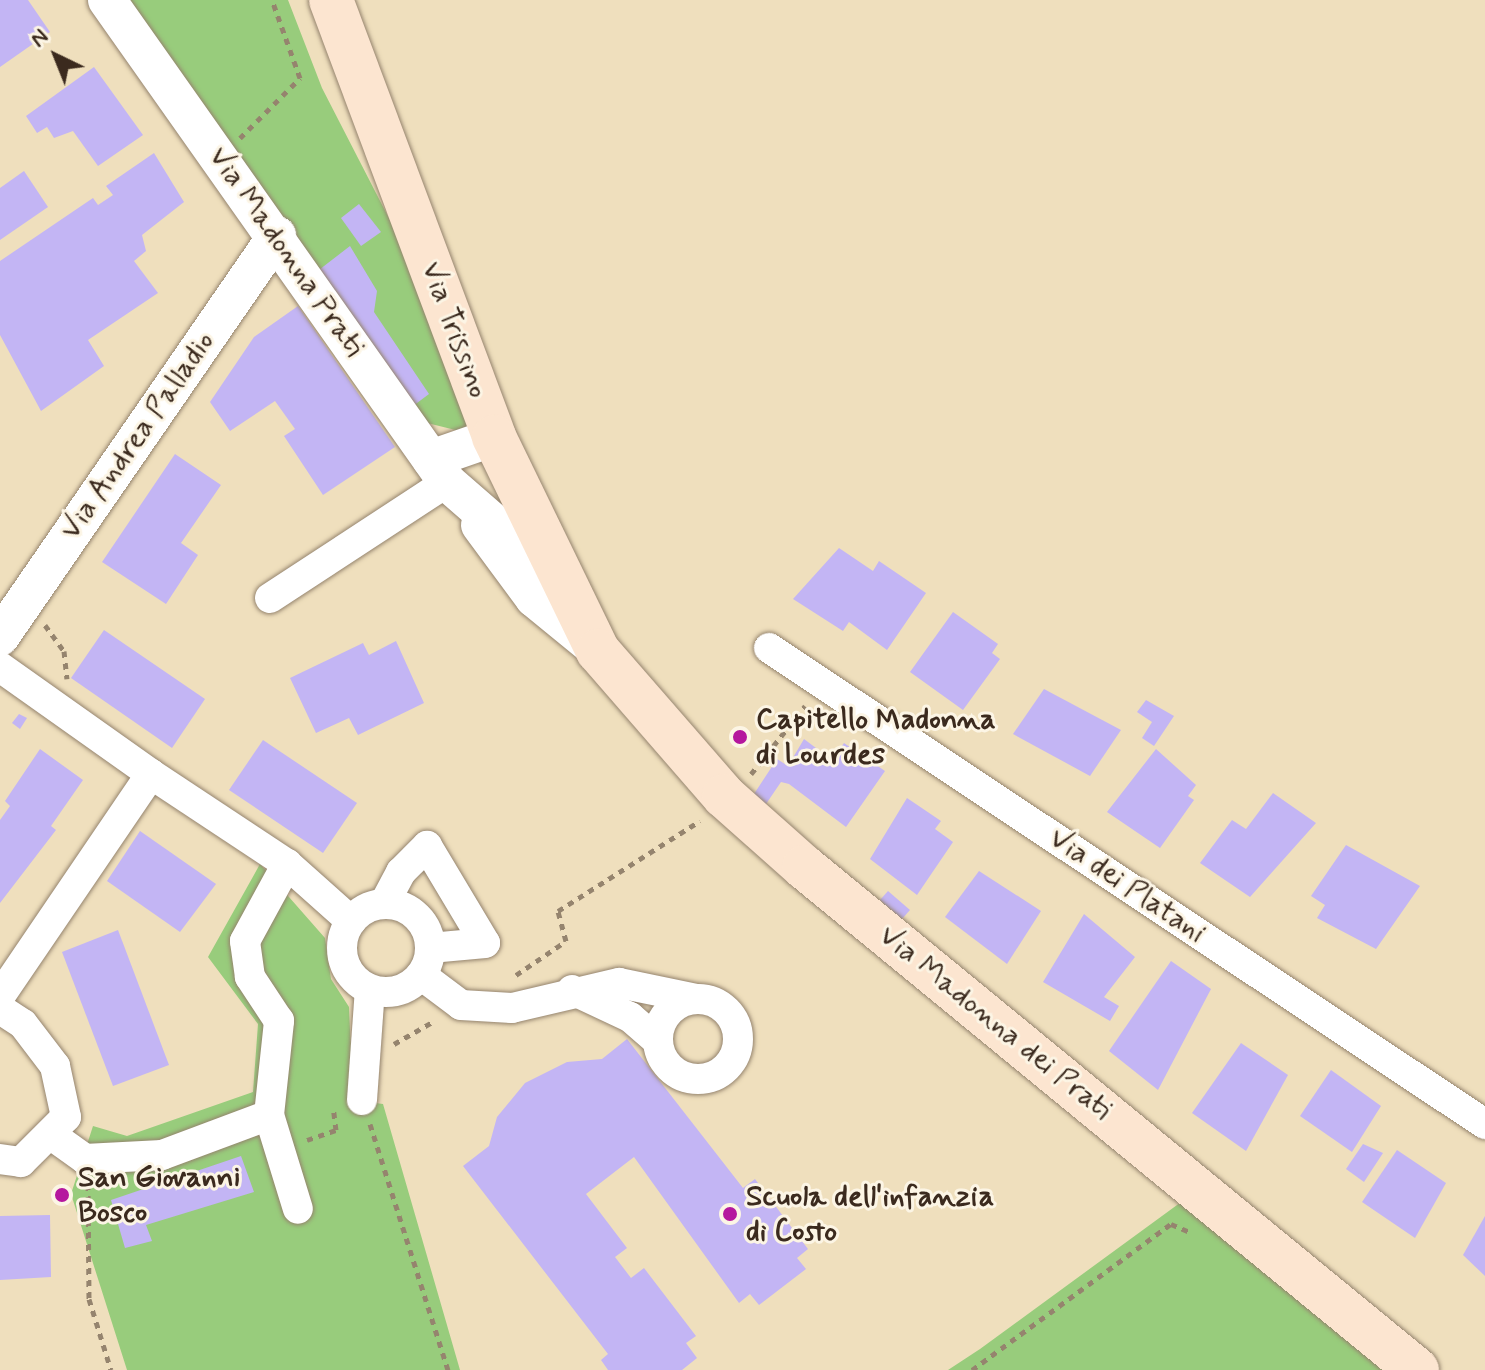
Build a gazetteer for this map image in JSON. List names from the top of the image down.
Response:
{
  "streets": {
    "main road": ["Via Trissino", "Via Madonna dei Prati"],
    "street": ["Via Madonna Prati", "Via Andrea Palladio", "Via dei Platani"]
  },
  "crossings": [
    ["Via Madonna Prati", "Via Andrea Palladio"],
    ["Via Trissino", "Via Madonna dei Prati"]
  ],
  "places": ["Capitello Madonna di Lourdes", "San Giovanni Bosco", "Scuola dell'infanzia di Costo"],
  "north": "top left"
}
